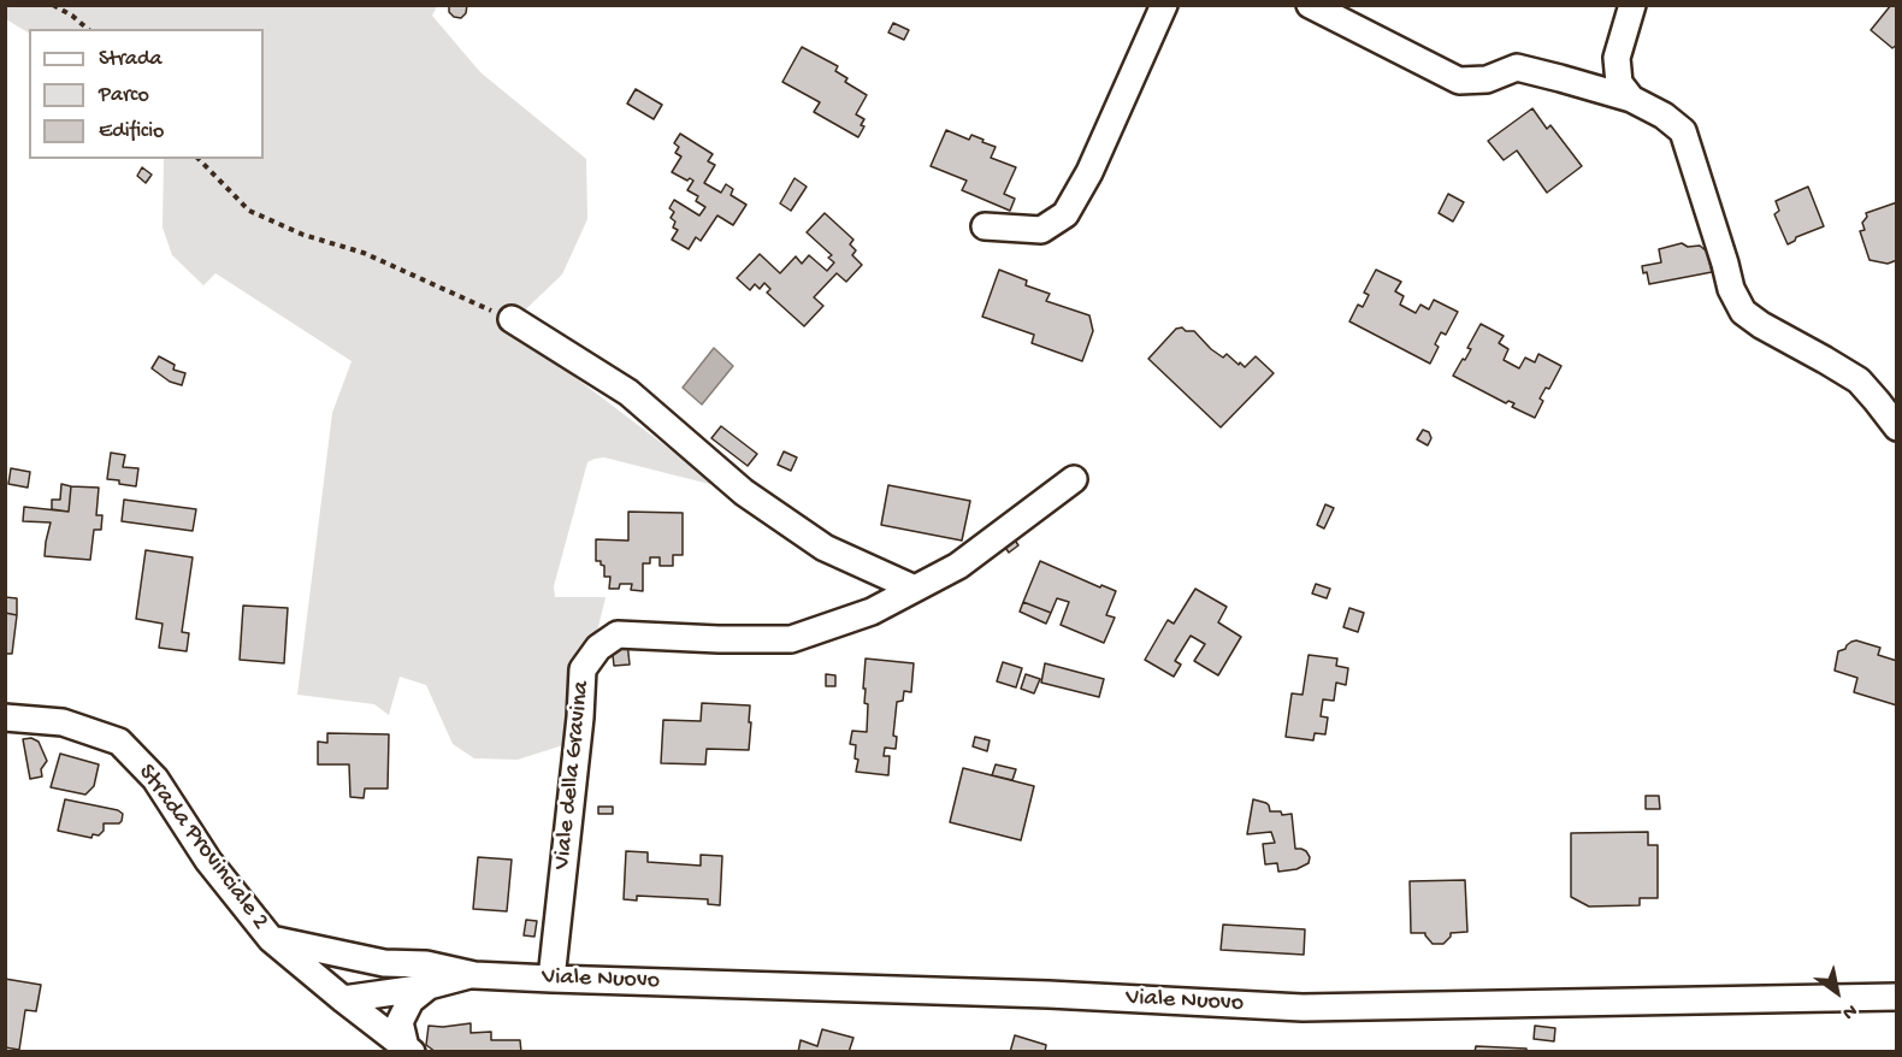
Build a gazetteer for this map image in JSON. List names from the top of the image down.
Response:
{
  "streets": {
    "street": ["Viale della Gravina", "Strada Provinciale 2", "Viale Nuovo"]
  },
  "crossings": [
    ["Viale della Gravina", "Viale Nuovo"],
    ["Strada Provinciale 2", "Viale Nuovo"]
  ],
  "legend": ["Strada", "Parco", "Edificio"],
  "north": "bottom right"
}
